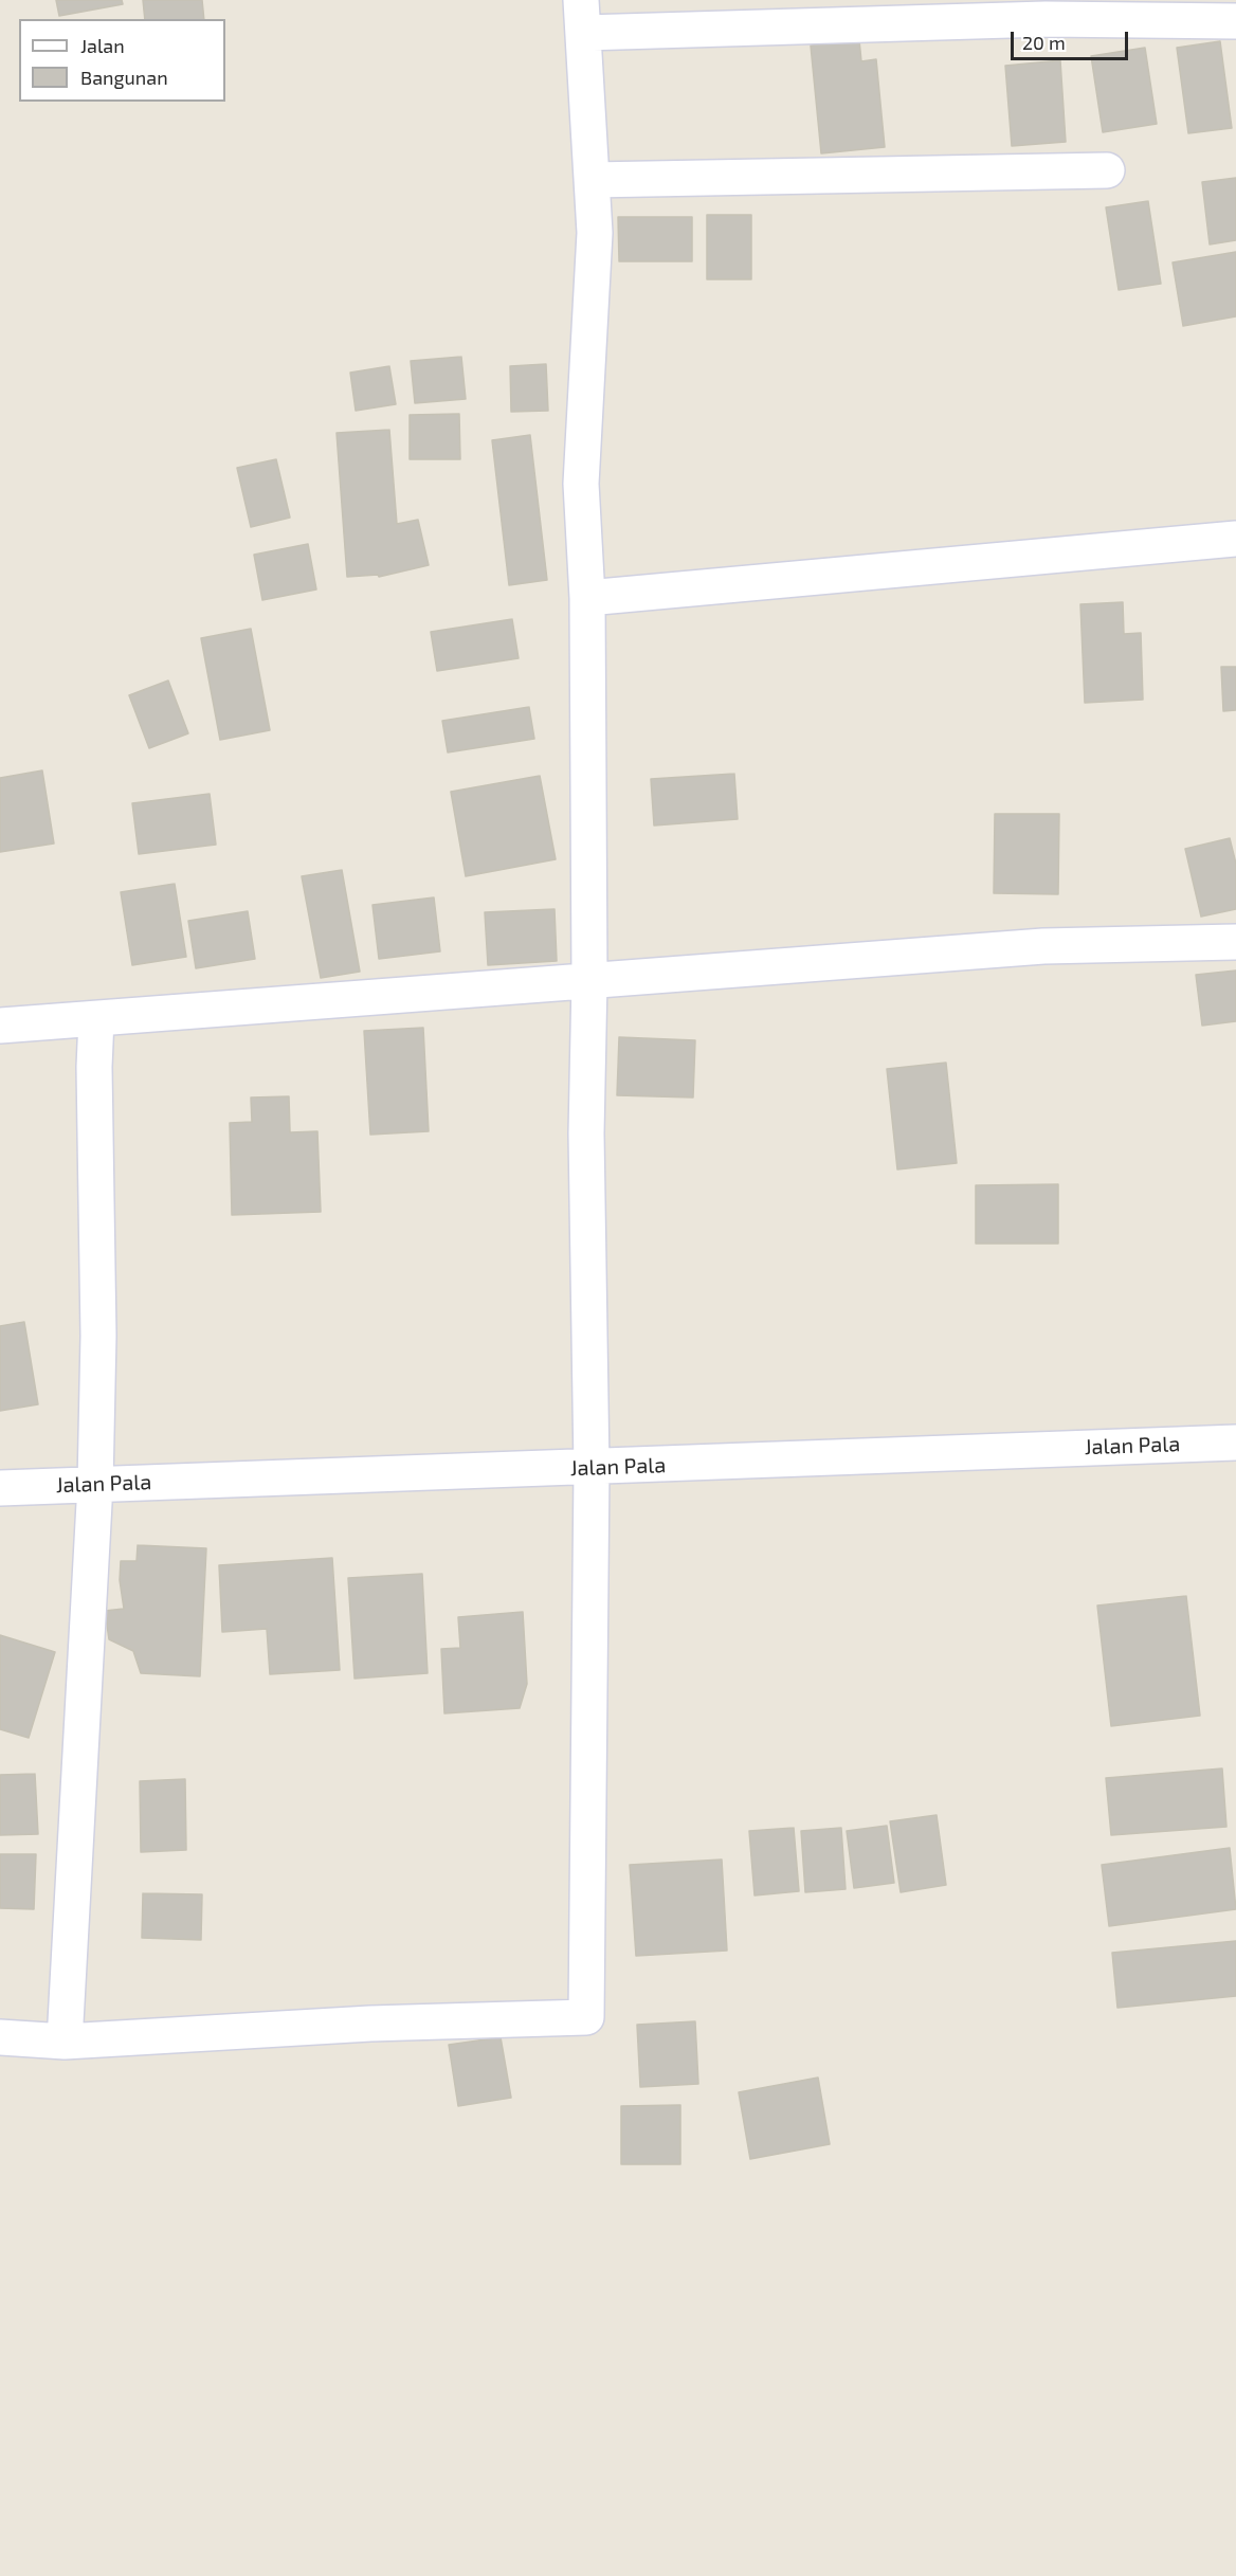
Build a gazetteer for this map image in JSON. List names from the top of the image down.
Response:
{
  "streets": {
    "street": ["Jalan Pala"]
  },
  "legend": ["Jalan", "Bangunan"],
  "scale_bar": "20 m"
}
